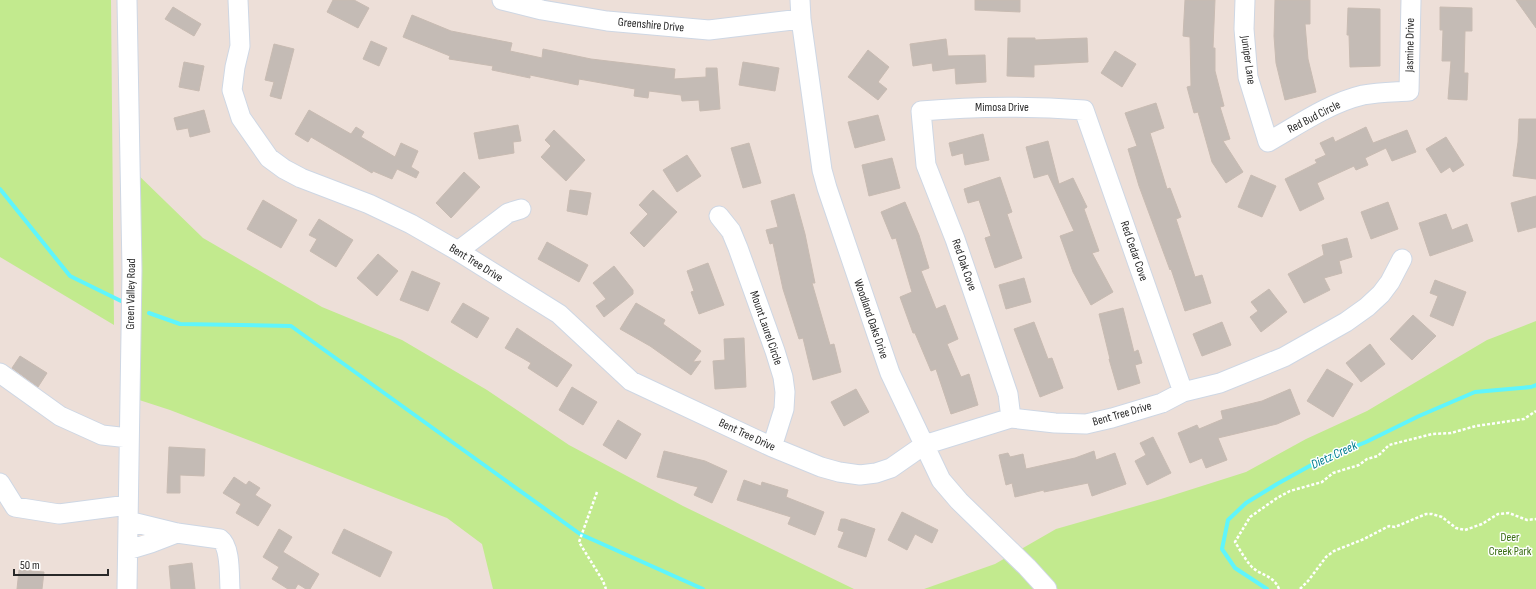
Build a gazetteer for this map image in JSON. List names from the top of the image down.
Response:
{
  "streets": {
    "street": [
      "Greenshire Drive",
      "Jasmine Drive",
      "Juniper Lane",
      "Mimosa Drive",
      "Red Bud Circle",
      "Red Cedar Cove",
      "Bent Tree Drive",
      "Red Oak Cove",
      "Green Valley Road",
      "Woodland Oaks Drive",
      "Mount Laurel Circle"
    ]
  },
  "crossings": [
    ["Greenshire Drive", "Woodland Oaks Drive"],
    ["Jasmine Drive", "Red Bud Circle"],
    ["Juniper Lane", "Red Bud Circle"],
    ["Mimosa Drive", "Red Cedar Cove"],
    ["Mimosa Drive", "Red Oak Cove"],
    ["Red Cedar Cove", "Bent Tree Drive"],
    ["Bent Tree Drive", "Red Oak Cove"],
    ["Bent Tree Drive", "Woodland Oaks Drive"],
    ["Bent Tree Drive", "Mount Laurel Circle"]
  ],
  "water": ["Dietz Creek"],
  "parks": ["Deer Creek Park"],
  "scale_bar": "50 m"
}
